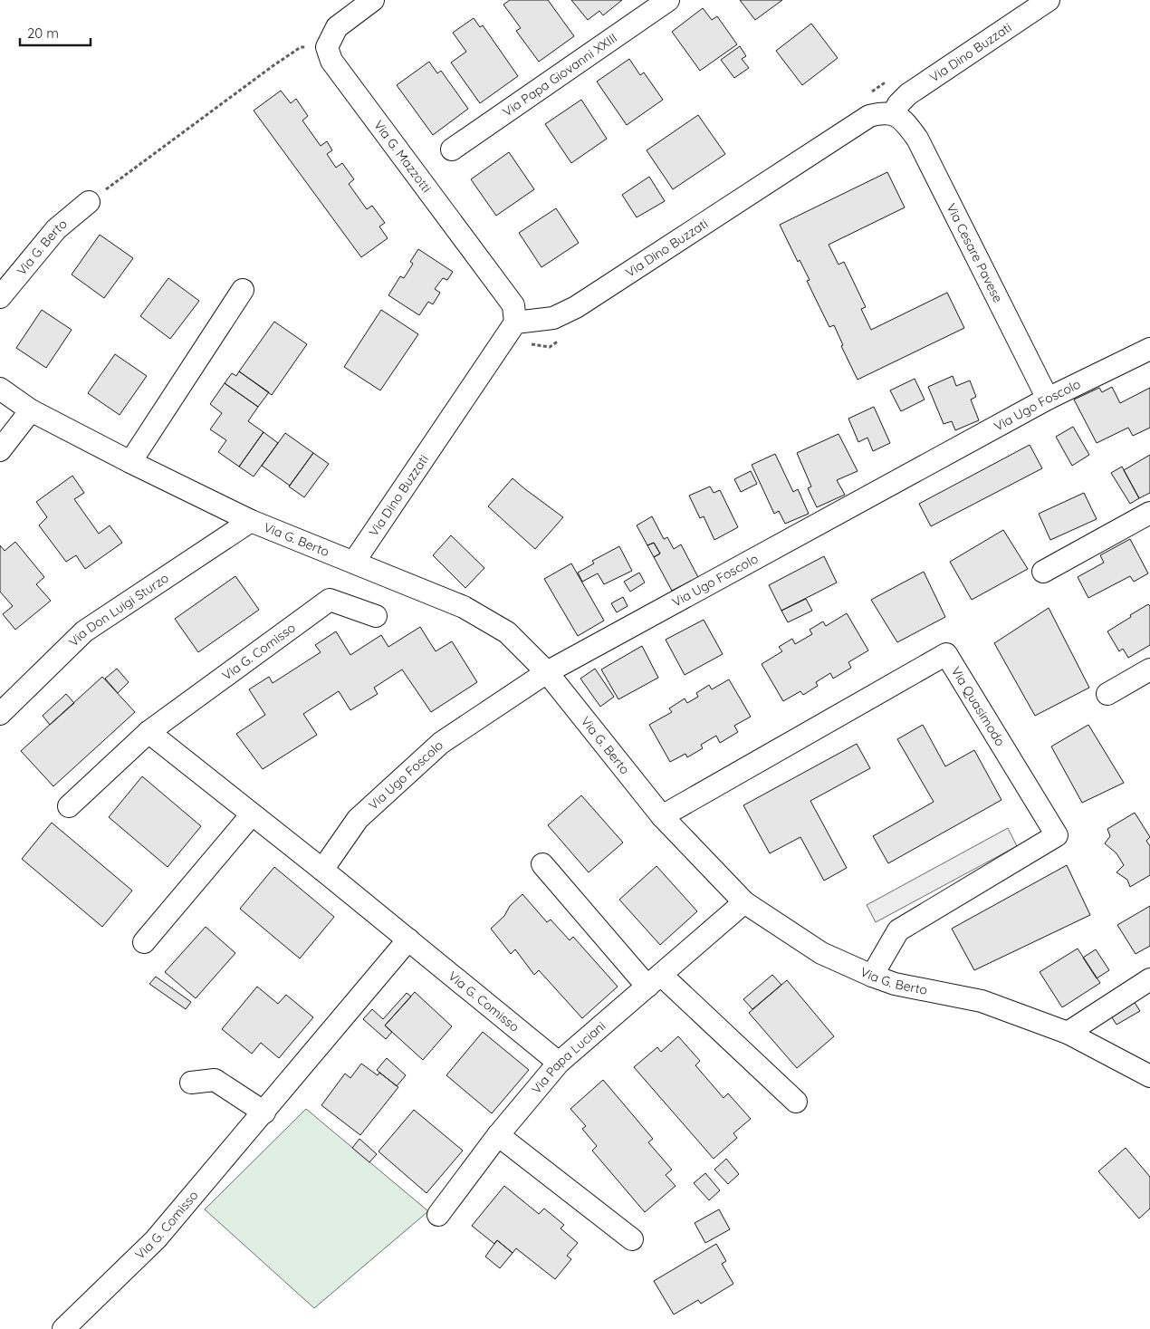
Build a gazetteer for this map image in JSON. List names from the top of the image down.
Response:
{
  "streets": {
    "street": [
      "Via Dino Buzzati",
      "Via Papa Giovanni XXIII",
      "Via G. Mazzotti",
      "Via G. Berto",
      "Via Cesare Pavese",
      "Via Ugo Foscolo",
      "Via Don Luigi Sturzo",
      "Via G. Comisso",
      "Via Quasimodo",
      "Via Papa Luciani"
    ]
  },
  "crossings": [
    ["Via Dino Buzzati", "Via G. Mazzotti"],
    ["Via Dino Buzzati", "Via G. Berto"],
    ["Via Dino Buzzati", "Via Cesare Pavese"],
    ["Via G. Berto", "Via Ugo Foscolo"],
    ["Via G. Berto", "Via Don Luigi Sturzo"],
    ["Via G. Berto", "Via Quasimodo"],
    ["Via G. Berto", "Via Papa Luciani"],
    ["Via Cesare Pavese", "Via Ugo Foscolo"],
    ["Via Ugo Foscolo", "Via G. Comisso"],
    ["Via G. Comisso", "Via Papa Luciani"]
  ],
  "scale_bar": "20 m"
}
